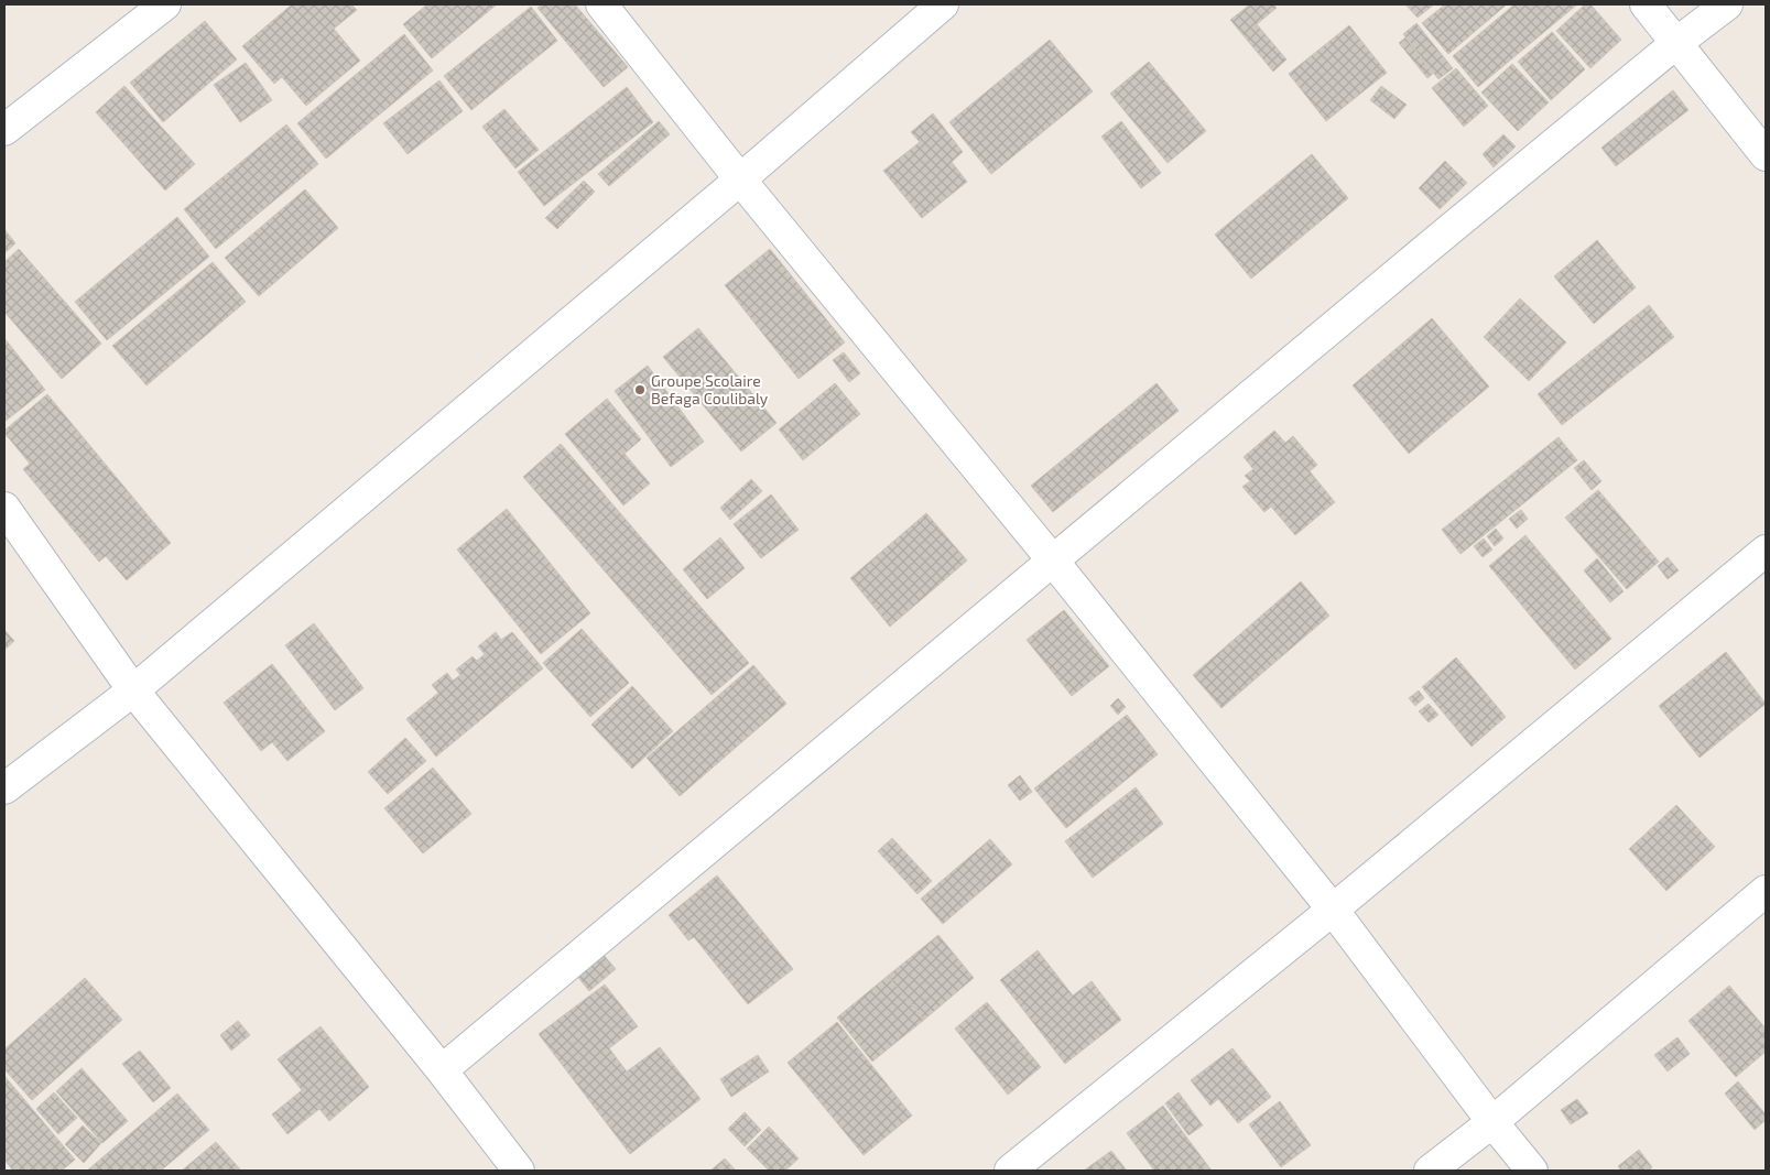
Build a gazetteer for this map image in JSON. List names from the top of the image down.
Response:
{
  "places": ["Groupe Scolaire Befaga Coulibaly"]
}
